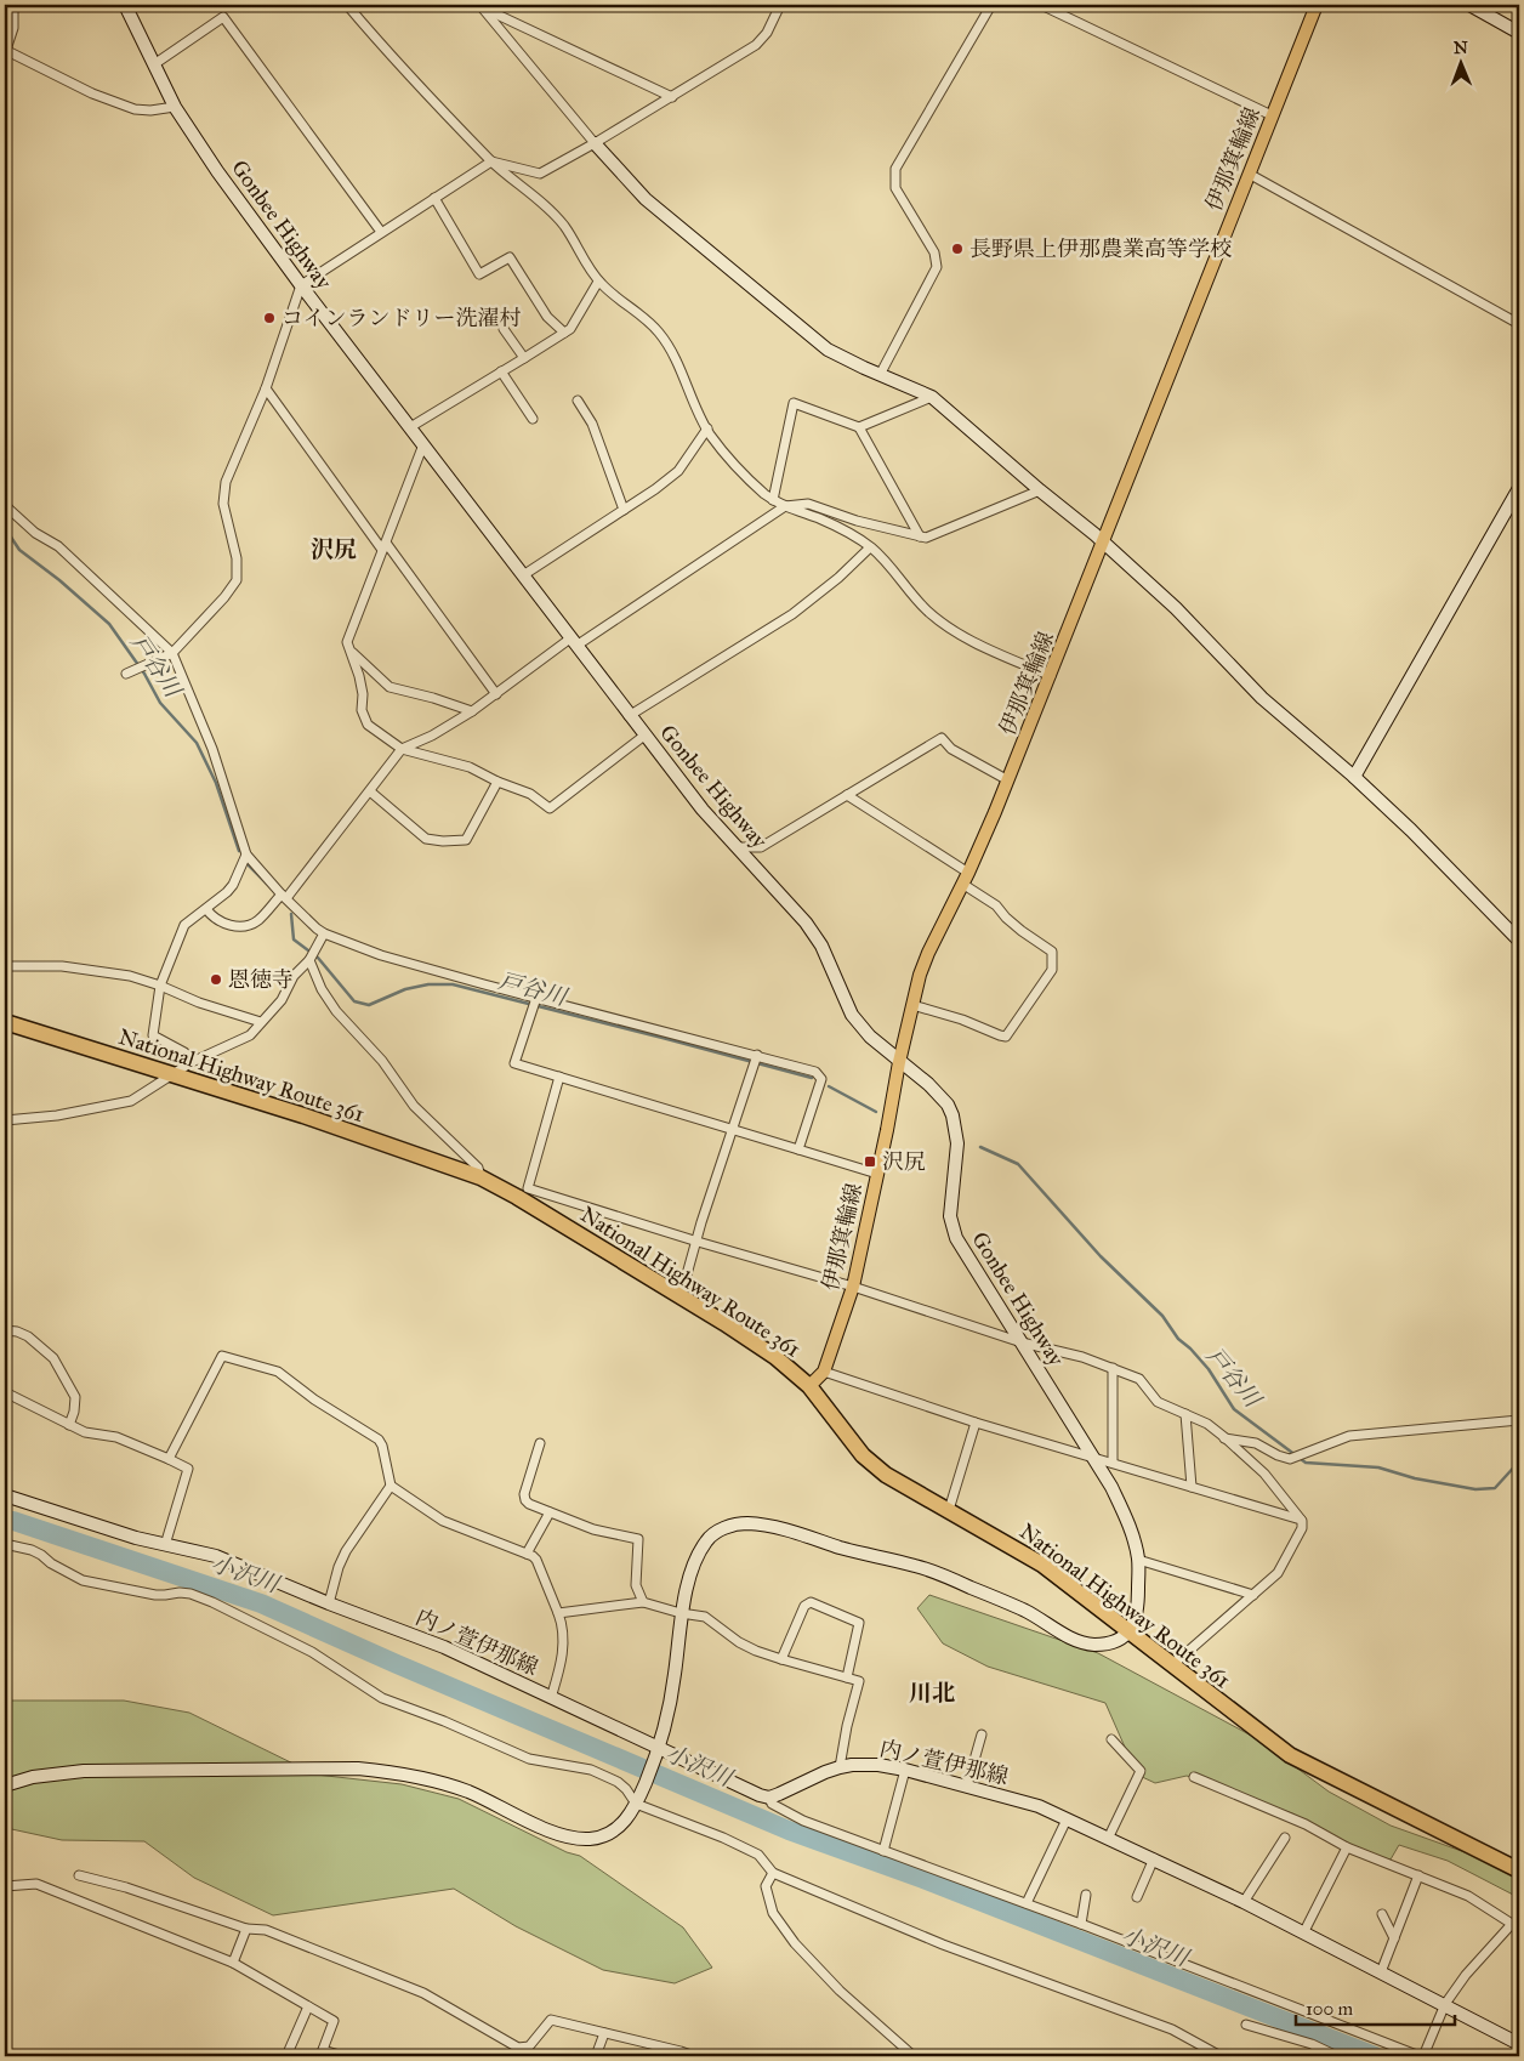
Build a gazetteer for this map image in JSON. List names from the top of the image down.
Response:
{
  "streets": {
    "highway": ["National Highway Route 361"],
    "main road": ["伊那箕輪線"],
    "street": ["Gonbee Highway", "内ノ萱伊那線"]
  },
  "crossings": [
    ["伊那箕輪線", "Gonbee Highway"],
    ["伊那箕輪線", "National Highway Route 361"],
    ["Gonbee Highway", "National Highway Route 361"]
  ],
  "districts": ["沢尻", "川北"],
  "water": ["戸谷川", "小沢川"],
  "places": {
    "other": ["長野県上伊那農業高等学校", "コインランドリー洗濯村", "恩徳寺"],
    "transit": ["沢尻"]
  },
  "scale_bar": "100 m",
  "north": "top"
}
